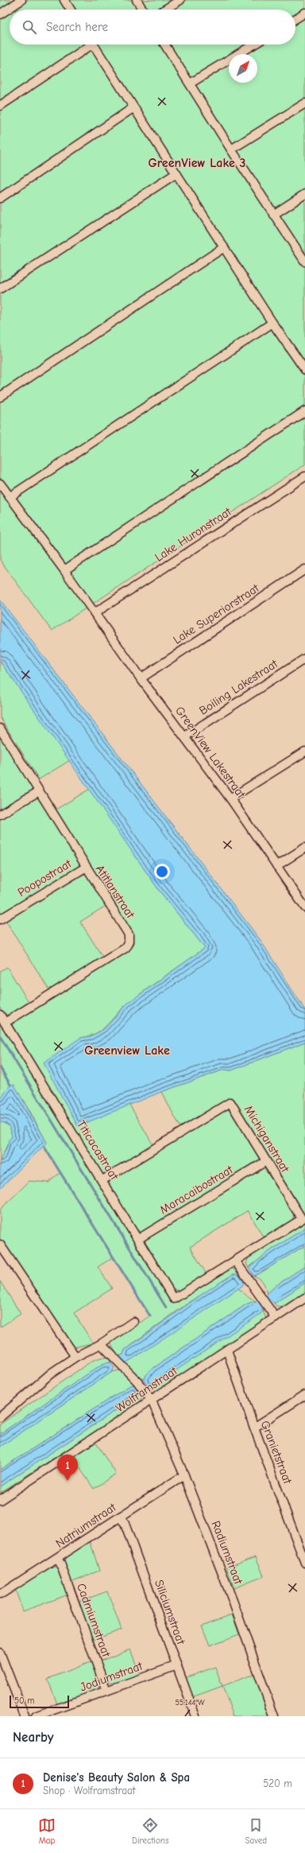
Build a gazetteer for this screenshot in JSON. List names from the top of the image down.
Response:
{
  "streets": {
    "street": [
      "Lake Huronstraat",
      "Lake Superiorstraat",
      "Boiling Lakestraat",
      "GreenView Lakestraat",
      "Poopostraat",
      "Atitlanstraat",
      "Michiganstraat",
      "Titicacastraat",
      "Maracaibostraat",
      "Wolframstraat",
      "Granietstraat",
      "Natriumstraat",
      "Radiumstraat",
      "Siliciumstraat",
      "Cadmiumstraat",
      "Jodiumstraat"
    ]
  },
  "crossings": [
    ["Lake Huronstraat", "GreenView Lakestraat"],
    ["Lake Superiorstraat", "GreenView Lakestraat"],
    ["Boiling Lakestraat", "GreenView Lakestraat"],
    ["Poopostraat", "Atitlanstraat"],
    ["Atitlanstraat", "Titicacastraat"],
    ["Michiganstraat", "Titicacastraat"],
    ["Michiganstraat", "Maracaibostraat"],
    ["Titicacastraat", "Maracaibostraat"],
    ["Wolframstraat", "Granietstraat"],
    ["Wolframstraat", "Radiumstraat"],
    ["Natriumstraat", "Radiumstraat"],
    ["Natriumstraat", "Siliciumstraat"],
    ["Natriumstraat", "Cadmiumstraat"],
    ["Siliciumstraat", "Jodiumstraat"],
    ["Cadmiumstraat", "Jodiumstraat"]
  ],
  "districts": ["GreenView Lake 3", "Greenview Lake"],
  "scale_bar": "50 m",
  "north": "top right",
  "page": {
    "search": "Search here",
    "pins": "1",
    "scale": "50 m",
    "heading": "Nearby",
    "list": [
      {
        "mark": "1",
        "name": "Denise's Beauty Salon & Spa",
        "note": "Shop · Wolframstraat",
        "value": "520 m"
      }
    ],
    "nav": ["Map", "Directions", "Saved"]
  },
  "coordinates": ["55.144°W"]
}
